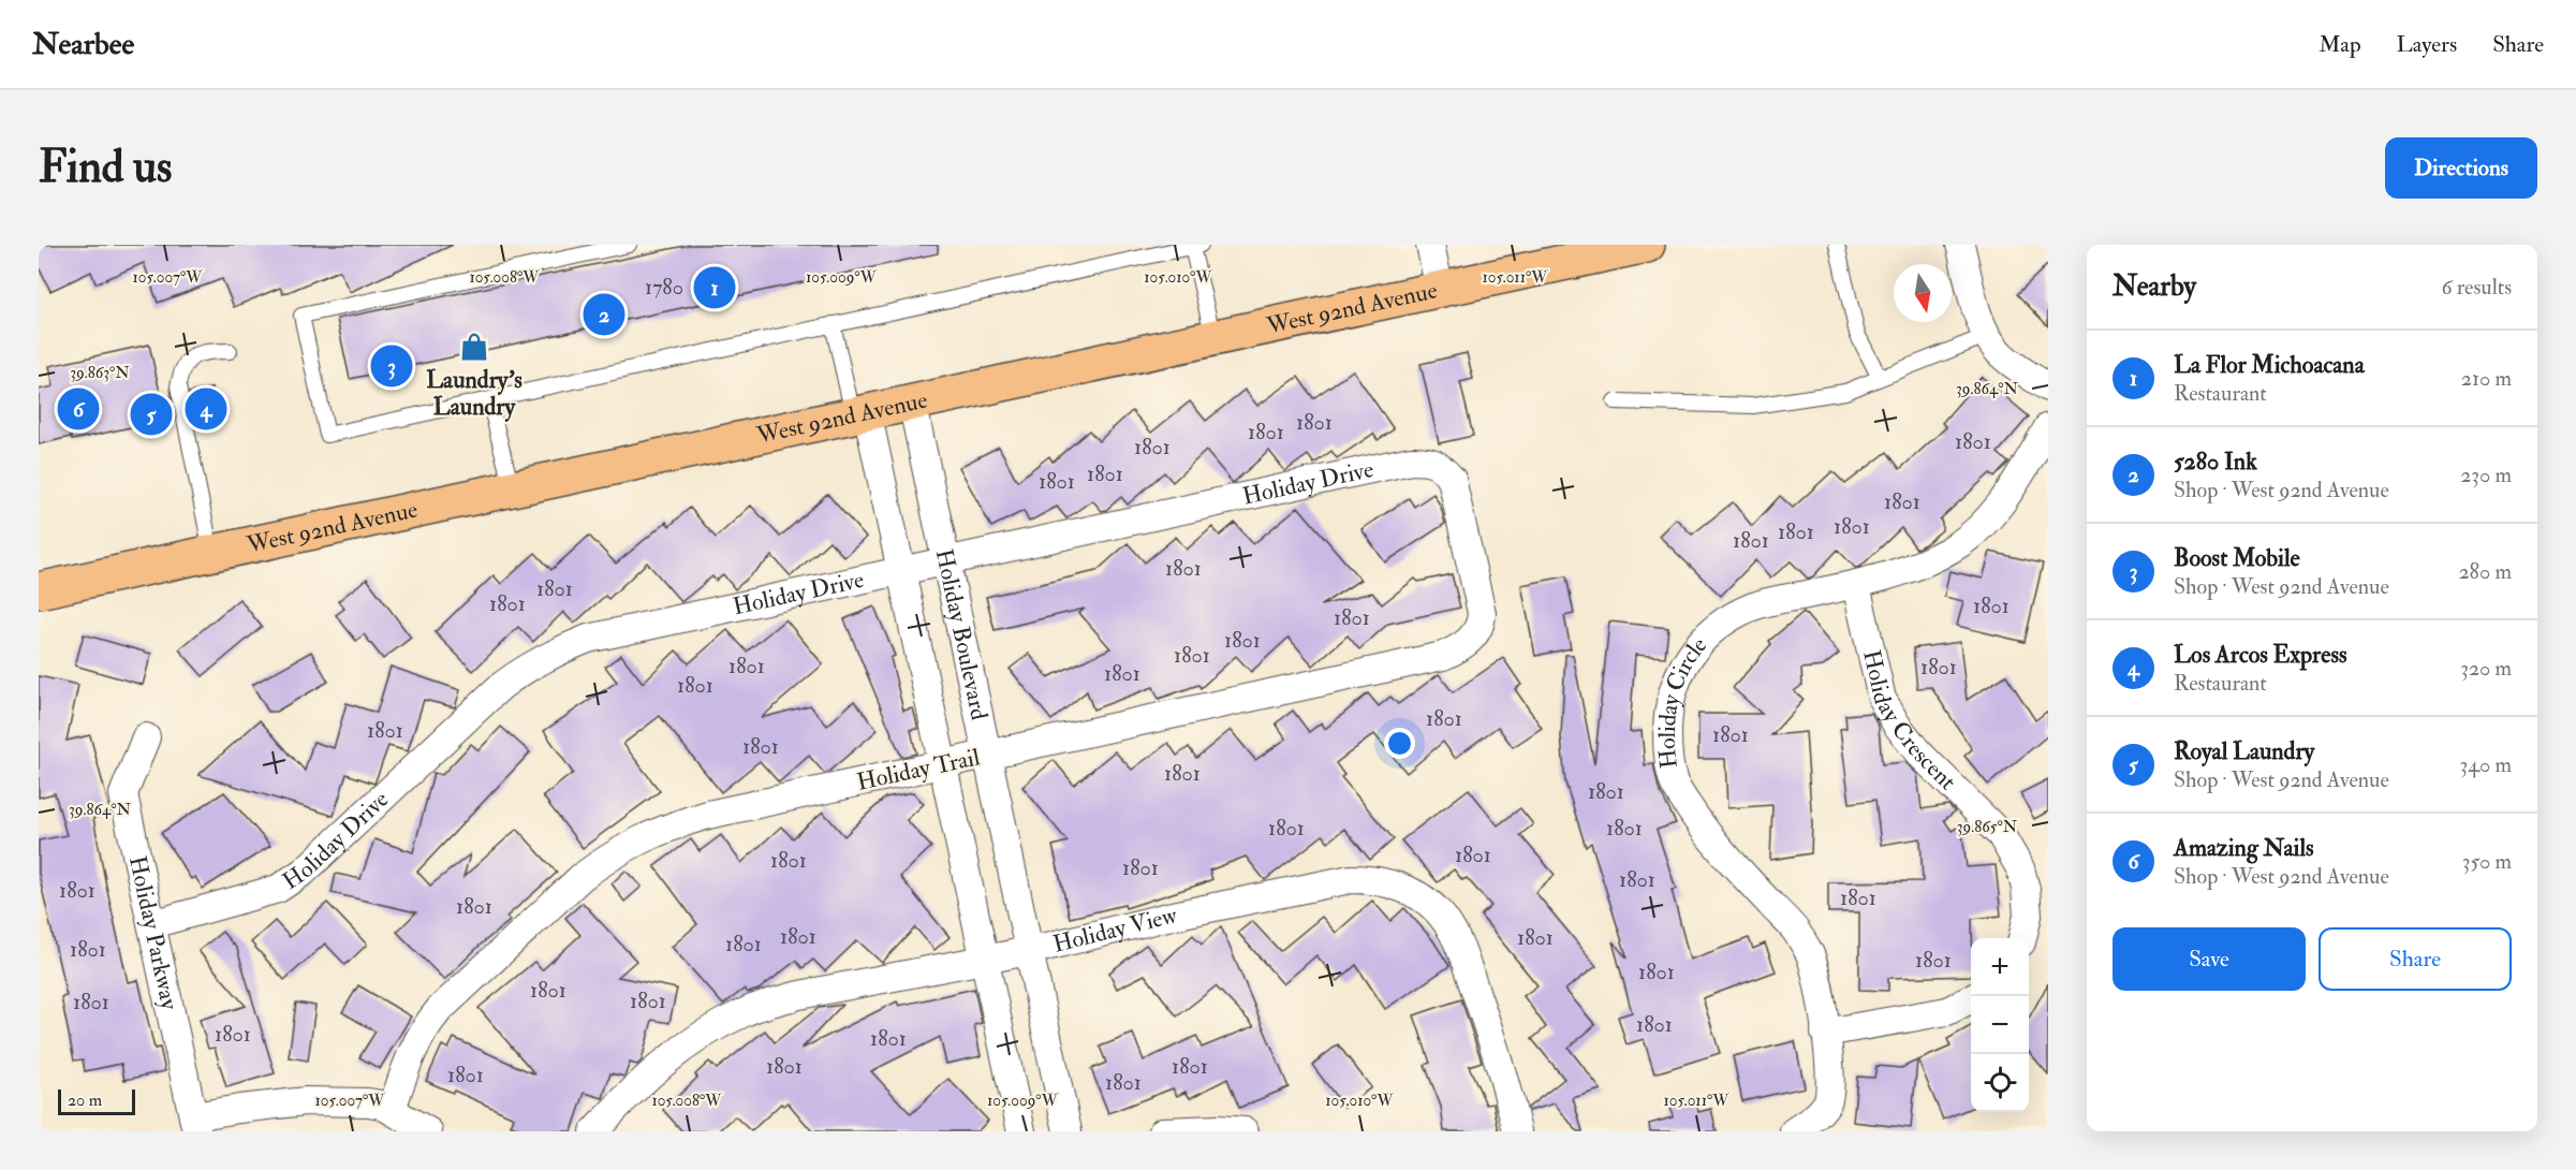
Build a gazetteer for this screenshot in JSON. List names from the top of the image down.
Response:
{
  "streets": {
    "main road": ["West 92nd Avenue"],
    "street": [
      "Holiday Drive",
      "Holiday Boulevard",
      "Holiday Circle",
      "Holiday Crescent",
      "Holiday Trail",
      "Holiday View",
      "Holiday Parkway"
    ]
  },
  "crossings": [
    ["West 92nd Avenue", "Holiday Boulevard"],
    ["Holiday Drive", "Holiday Boulevard"],
    ["Holiday Drive", "Holiday Trail"],
    ["Holiday Drive", "Holiday Parkway"],
    ["Holiday Boulevard", "Holiday Trail"],
    ["Holiday Boulevard", "Holiday View"],
    ["Holiday Circle", "Holiday Crescent"]
  ],
  "places": {
    "shop": ["Laundry's Laundry"]
  },
  "house_numbers": [
    "1780",
    "1801",
    "1801",
    "1801",
    "1801",
    "1801",
    "1801",
    "1801",
    "1801",
    "1801",
    "1801",
    "1801",
    "1801",
    "1801",
    "1801",
    "1801",
    "1801",
    "1801",
    "1801",
    "1801",
    "1801",
    "1801",
    "1801",
    "1801",
    "1801",
    "1801",
    "1801",
    "1801",
    "1801",
    "1801",
    "1801",
    "1801",
    "1801",
    "1801",
    "1801",
    "1801",
    "1801",
    "1801",
    "1801",
    "1801",
    "1801",
    "1801",
    "1801",
    "1801",
    "1801",
    "1801",
    "1801",
    "1801",
    "1801",
    "1801",
    "1801",
    "1801",
    "1801"
  ],
  "scale_bar": "20 m",
  "north": "bottom",
  "page": {
    "header": "Nearbee",
    "nav": ["Map", "Layers", "Share"],
    "buttons": [
      "Directions",
      ["Save", "Share"]
    ],
    "title": "Find us",
    "heading": ["Nearby", "6 results"],
    "pins": [
      "1",
      "2",
      "3",
      "4",
      "6",
      "5"
    ],
    "list": [
      {
        "mark": "1",
        "name": "La Flor Michoacana",
        "note": "Restaurant",
        "value": "210 m"
      },
      {
        "mark": "2",
        "name": "5280 Ink",
        "note": "Shop · West 92nd Avenue",
        "value": "230 m"
      },
      {
        "mark": "3",
        "name": "Boost Mobile",
        "note": "Shop · West 92nd Avenue",
        "value": "280 m"
      },
      {
        "mark": "4",
        "name": "Los Arcos Express",
        "note": "Restaurant",
        "value": "320 m"
      },
      {
        "mark": "5",
        "name": "Royal Laundry",
        "note": "Shop · West 92nd Avenue",
        "value": "340 m"
      },
      {
        "mark": "6",
        "name": "Amazing Nails",
        "note": "Shop · West 92nd Avenue",
        "value": "350 m"
      }
    ],
    "map_buttons": ["+", "−"],
    "scale": "20 m"
  },
  "coordinates": [
    "105.007°W",
    "105.008°W",
    "105.009°W",
    "105.010°W",
    "105.011°W",
    "39.863°N",
    "39.864°N",
    "39.865°N"
  ]
}
